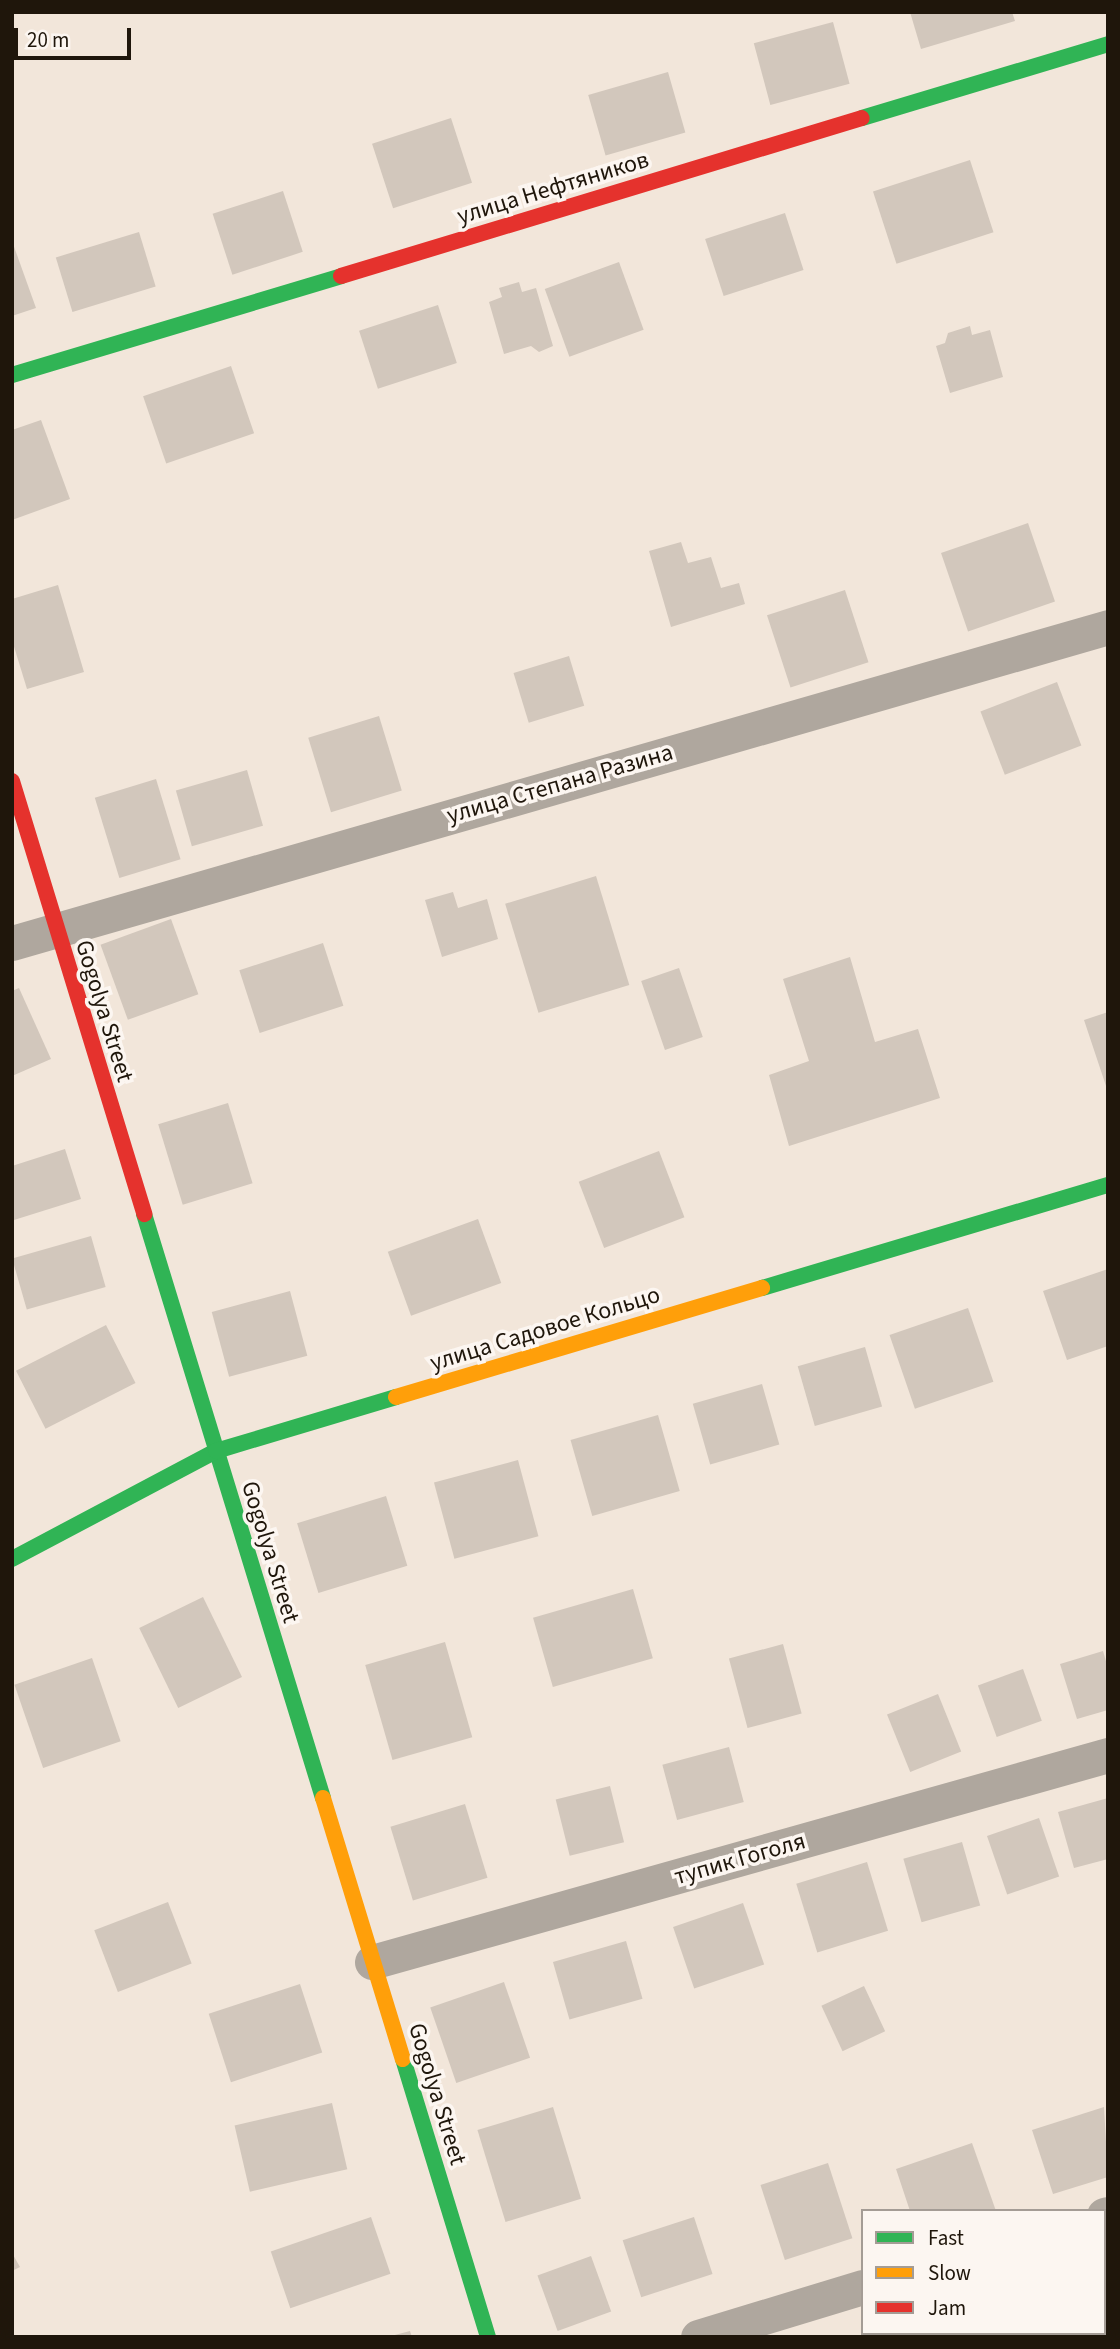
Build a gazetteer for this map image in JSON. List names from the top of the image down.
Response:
{
  "streets": {
    "street": [
      "улица Нефтяников",
      "улица Степана Разина",
      "Gogolya Street",
      "улица Садовое Кольцо",
      "тупик Гоголя"
    ]
  },
  "crossings": [
    ["улица Степана Разина", "Gogolya Street"],
    ["Gogolya Street", "улица Садовое Кольцо"],
    ["Gogolya Street", "тупик Гоголя"]
  ],
  "legend": ["Fast", "Slow", "Jam"],
  "scale_bar": "20 m"
}
